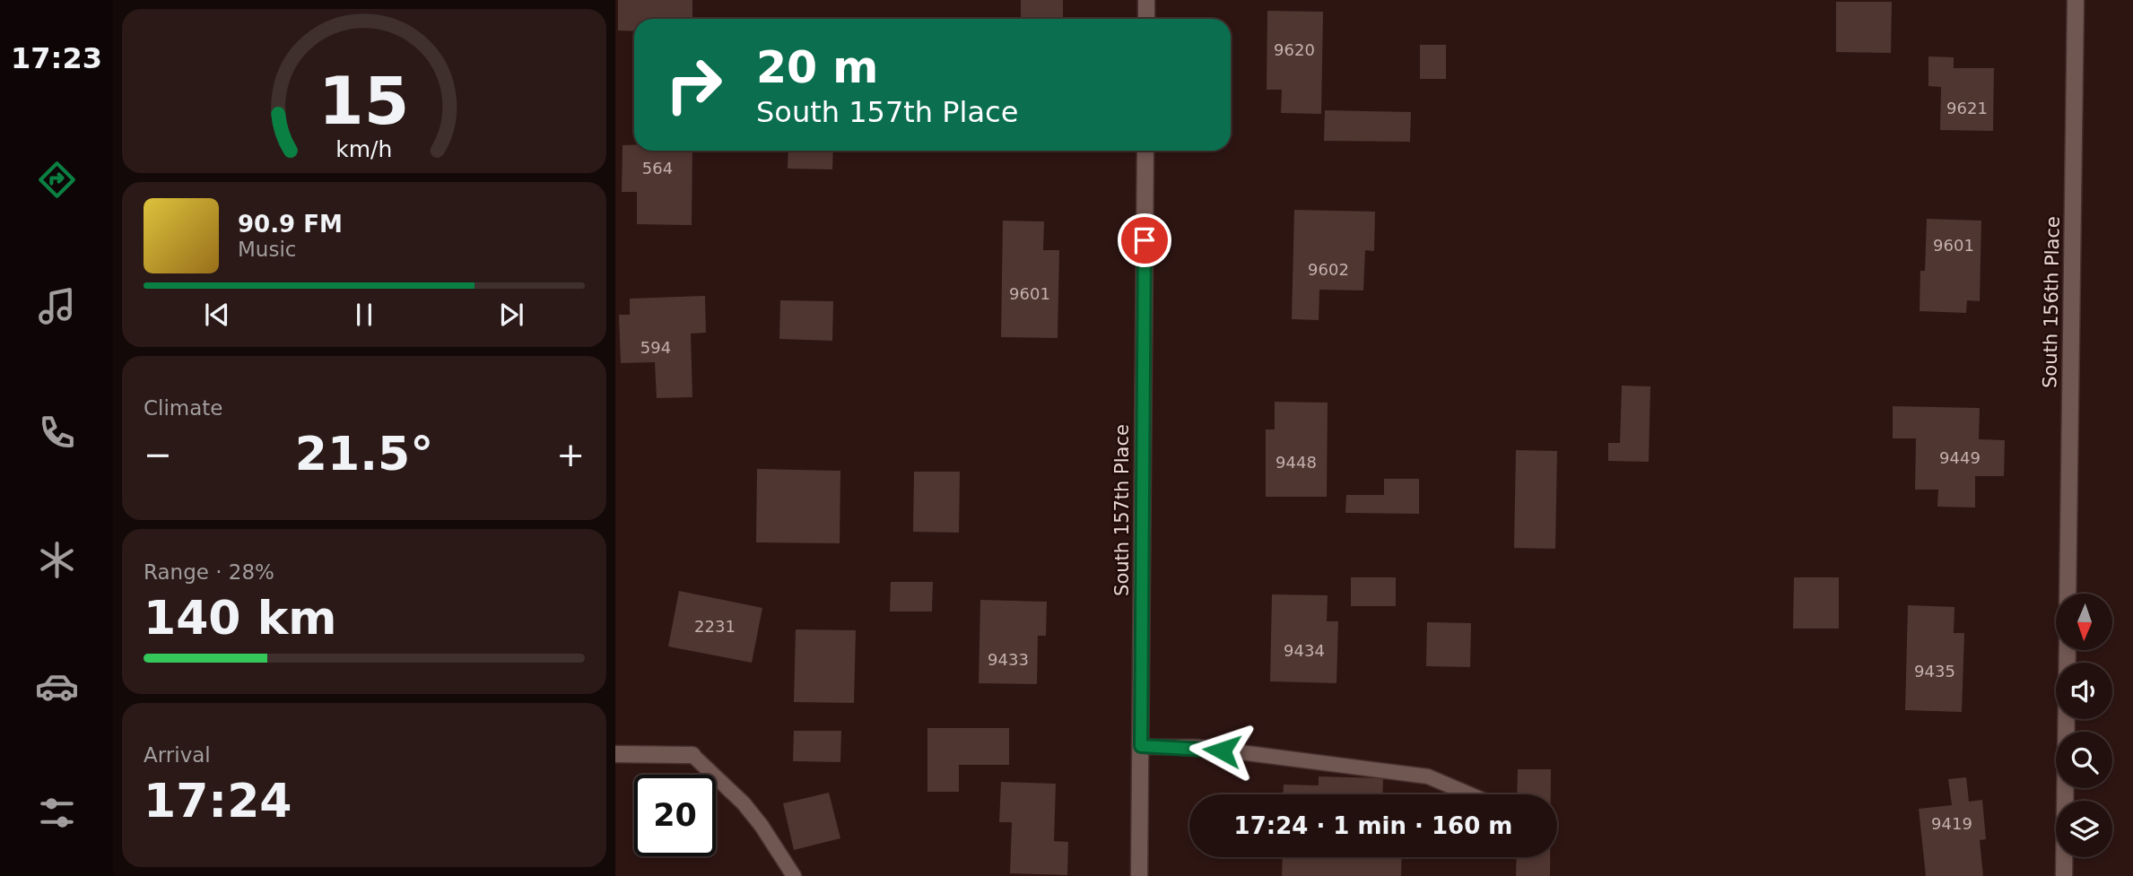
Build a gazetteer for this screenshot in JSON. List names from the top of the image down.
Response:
{
  "streets": {
    "street": ["South 156th Place", "South 157th Place"]
  },
  "house_numbers": [
    "9620",
    "9621",
    "564",
    "9601",
    "9602",
    "9601",
    "594",
    "9449",
    "9448",
    "2231",
    "9434",
    "9433",
    "9435",
    "9419"
  ],
  "north": "bottom",
  "page": {
    "tabs": "17:23",
    "turn": ["20 m", "South 157th Place"],
    "song": ["90.9 FM", "Music"],
    "tile": [
      "Climate",
      ["Range · 28%", "140 km"],
      ["Arrival", "17:24"]
    ],
    "heat": ["−", "21.5°", "+"],
    "limit": "20",
    "trip": "17:24 · 1 min · 160 m",
    "gauge": ["15", "km/h"]
  }
}
